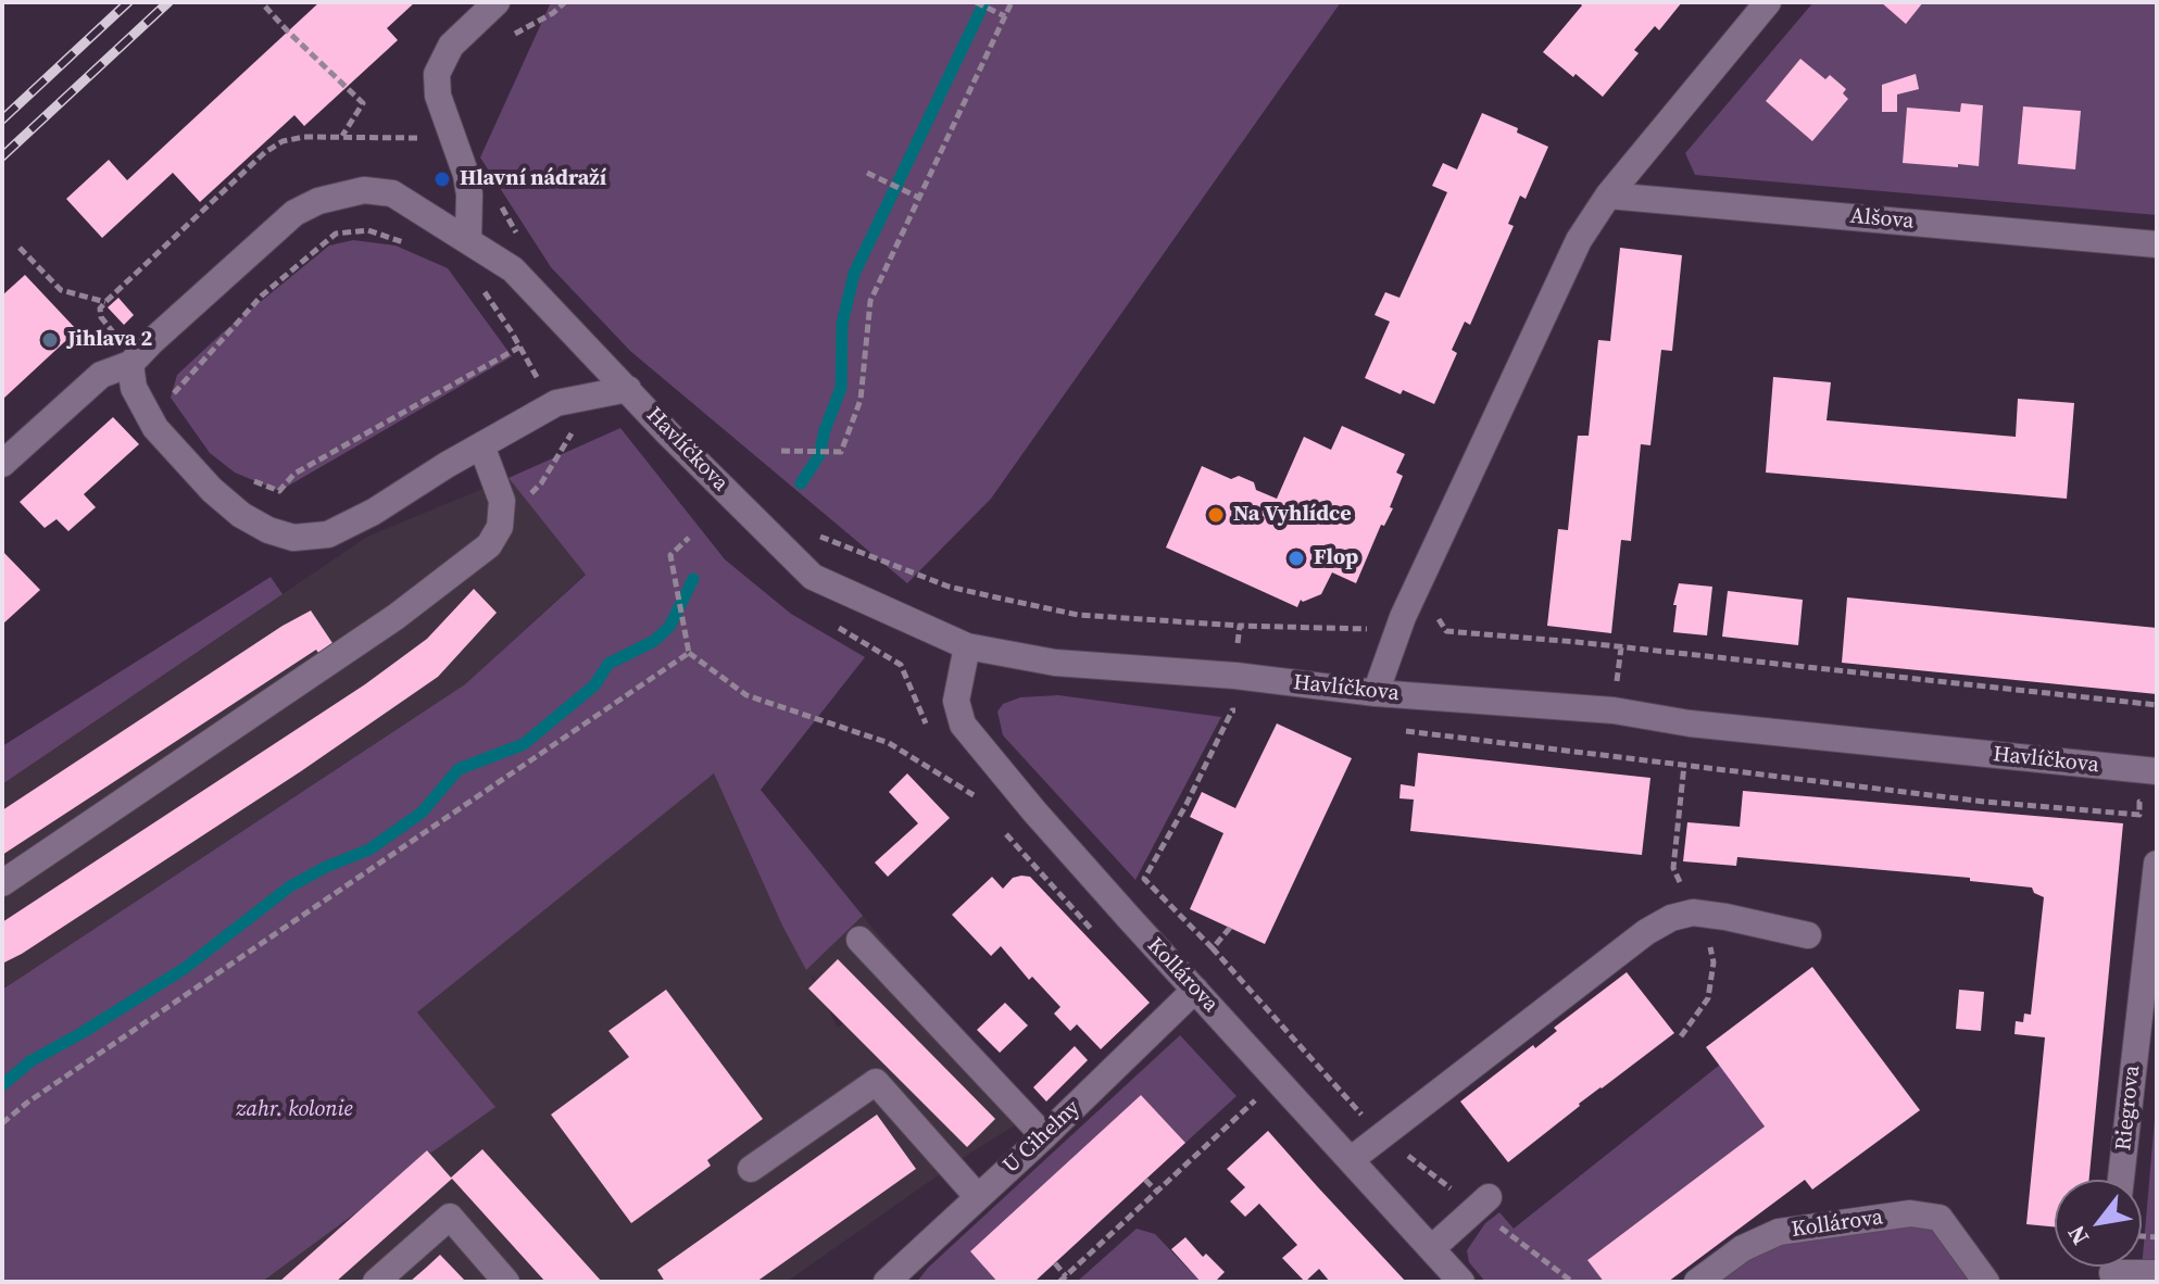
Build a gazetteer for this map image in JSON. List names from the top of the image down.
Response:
{
  "streets": {
    "street": [
      "Alšova",
      "Havlíčkova",
      "Kollárova",
      "Riegrova",
      "U Cihelny"
    ]
  },
  "crossings": [
    ["Havlíčkova", "Kollárova"],
    ["Kollárova", "U Cihelny"]
  ],
  "parks": ["zahr. kolonie"],
  "places": [
    "Hlavní nádraží",
    "Jihlava 2",
    "Na Vyhlídce",
    "Flop"
  ],
  "north": "bottom left"
}
